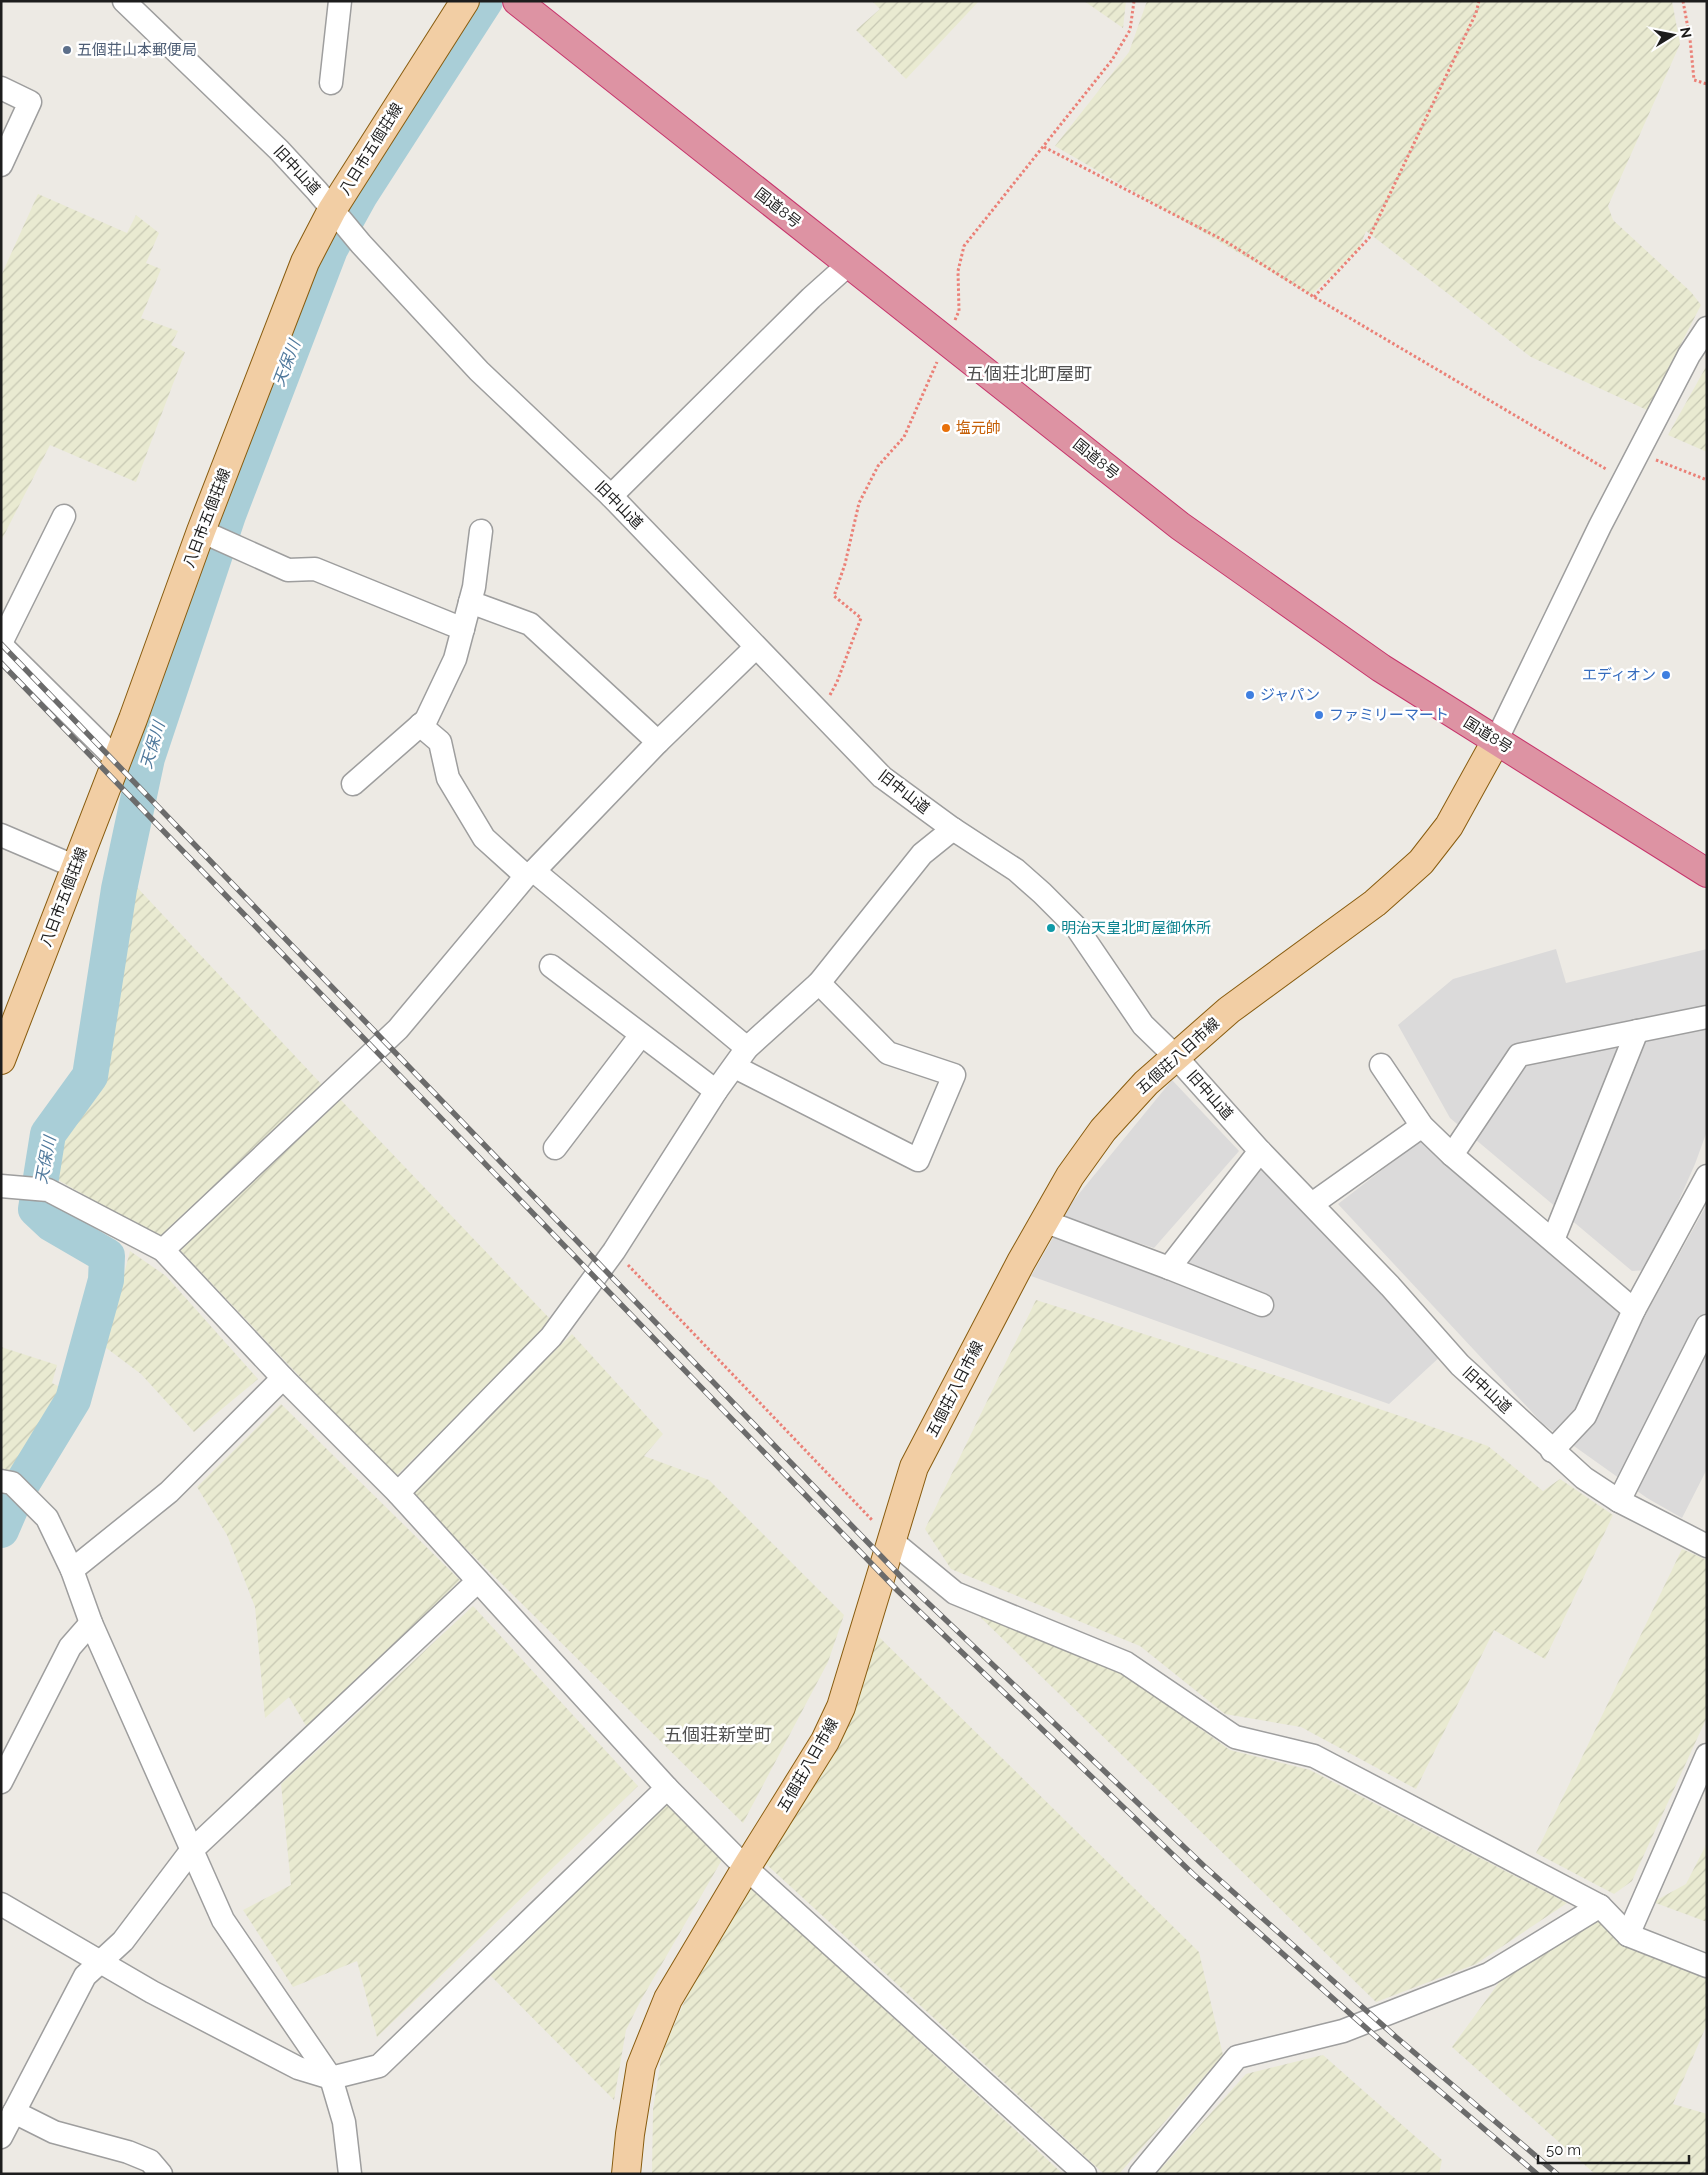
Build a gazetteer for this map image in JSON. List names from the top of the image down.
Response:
{
  "streets": {
    "highway": ["国道8号"],
    "main road": ["八日市五個荘線", "五個荘八日市線"],
    "street": ["旧中山道"]
  },
  "crossings": [
    ["八日市五個荘線", "旧中山道"],
    ["旧中山道", "五個荘八日市線"],
    ["国道8号", "五個荘八日市線"]
  ],
  "districts": ["五個荘北町屋町", "五個荘新堂町"],
  "water": ["天保川"],
  "places": [
    "五個荘山本郵便局",
    "塩元帥",
    "エディオン",
    "ジャパン",
    "ファミリーマート",
    "明治天皇北町屋御休所"
  ],
  "scale_bar": "50 m",
  "north": "right"
}
